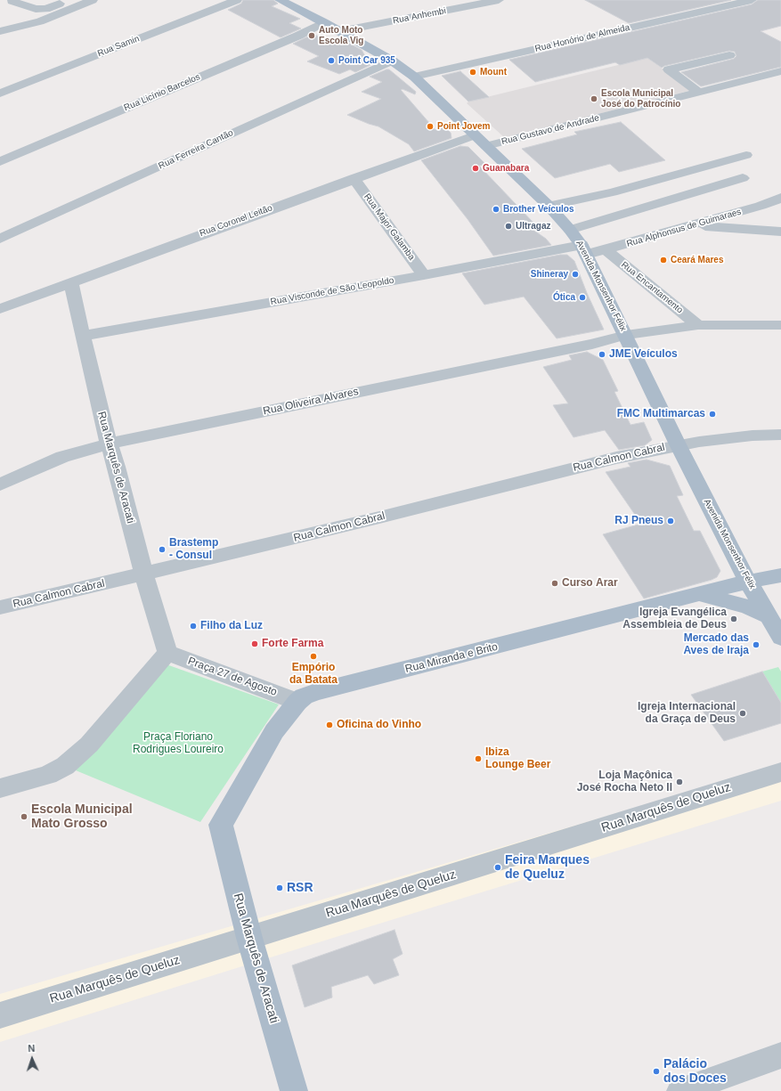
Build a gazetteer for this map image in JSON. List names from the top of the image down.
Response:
{
  "streets": {
    "main road": ["Avenida Monsenhor Félix", "Rua Marquês de Aracati", "Rua Miranda e Brito"],
    "street": [
      "Rua Anhembi",
      "Rua Honório de Almeida",
      "Rua Samin",
      "Rua Licínio Barcelos",
      "Rua Gustavo de Andrade",
      "Rua Ferreira Cantão",
      "Rua Coronel Leitão",
      "Rua Major Galamba",
      "Rua Alphonsus de Guimaraes",
      "Rua Encantamento",
      "Rua Visconde de São Leopoldo",
      "Rua Oliveira Alvares",
      "Rua Calmon Cabral",
      "Praça 27 de Agosto",
      "Rua Marquês de Queluz"
    ]
  },
  "crossings": [
    ["Rua Anhembi", "Avenida Monsenhor Félix"],
    ["Rua Honório de Almeida", "Avenida Monsenhor Félix"],
    ["Rua Licínio Barcelos", "Avenida Monsenhor Félix"],
    ["Rua Gustavo de Andrade", "Avenida Monsenhor Félix"],
    ["Rua Ferreira Cantão", "Avenida Monsenhor Félix"],
    ["Rua Coronel Leitão", "Rua Major Galamba"],
    ["Rua Coronel Leitão", "Avenida Monsenhor Félix"],
    ["Rua Coronel Leitão", "Rua Marquês de Aracati"],
    ["Rua Major Galamba", "Rua Visconde de São Leopoldo"],
    ["Rua Alphonsus de Guimaraes", "Avenida Monsenhor Félix"],
    ["Rua Alphonsus de Guimaraes", "Rua Encantamento"],
    ["Rua Alphonsus de Guimaraes", "Rua Visconde de São Leopoldo"],
    ["Avenida Monsenhor Félix", "Rua Visconde de São Leopoldo"],
    ["Avenida Monsenhor Félix", "Rua Oliveira Alvares"],
    ["Avenida Monsenhor Félix", "Rua Calmon Cabral"],
    ["Avenida Monsenhor Félix", "Rua Miranda e Brito"],
    ["Rua Encantamento", "Rua Oliveira Alvares"],
    ["Rua Visconde de São Leopoldo", "Rua Marquês de Aracati"],
    ["Rua Oliveira Alvares", "Rua Marquês de Aracati"],
    ["Rua Calmon Cabral", "Rua Marquês de Aracati"],
    ["Rua Marquês de Aracati", "Rua Miranda e Brito"],
    ["Rua Marquês de Aracati", "Praça 27 de Agosto"],
    ["Rua Marquês de Aracati", "Rua Marquês de Queluz"],
    ["Rua Miranda e Brito", "Praça 27 de Agosto"]
  ],
  "parks": ["Praça Floriano Rodrigues Loureiro"],
  "places": [
    "Auto Moto Escola Vig",
    "Point Car 935",
    "Mount",
    "Escola Municipal José do Patrocínio",
    "Point Jovem",
    "Guanabara",
    "Brother Veículos",
    "Ultragaz",
    "Ceará Mares",
    "Shineray",
    "Ótica",
    "JME Veículos",
    "FMC Multimarcas",
    "RJ Pneus",
    "Brastemp - Consul",
    "Curso Arar",
    "Igreja Evangélica Assembleia de Deus",
    "Filho da Luz",
    "Forte Farma",
    "Mercado das Aves de Iraja",
    "Empório da Batata",
    "Igreja Internacional da Graça de Deus",
    "Oficina do Vinho",
    "Ibiza Lounge Beer",
    "Loja Maçônica José Rocha Neto II",
    "Escola Municipal Mato Grosso",
    "Feira Marques de Queluz",
    "RSR",
    "Palácio dos Doces"
  ],
  "north": "top"
}
